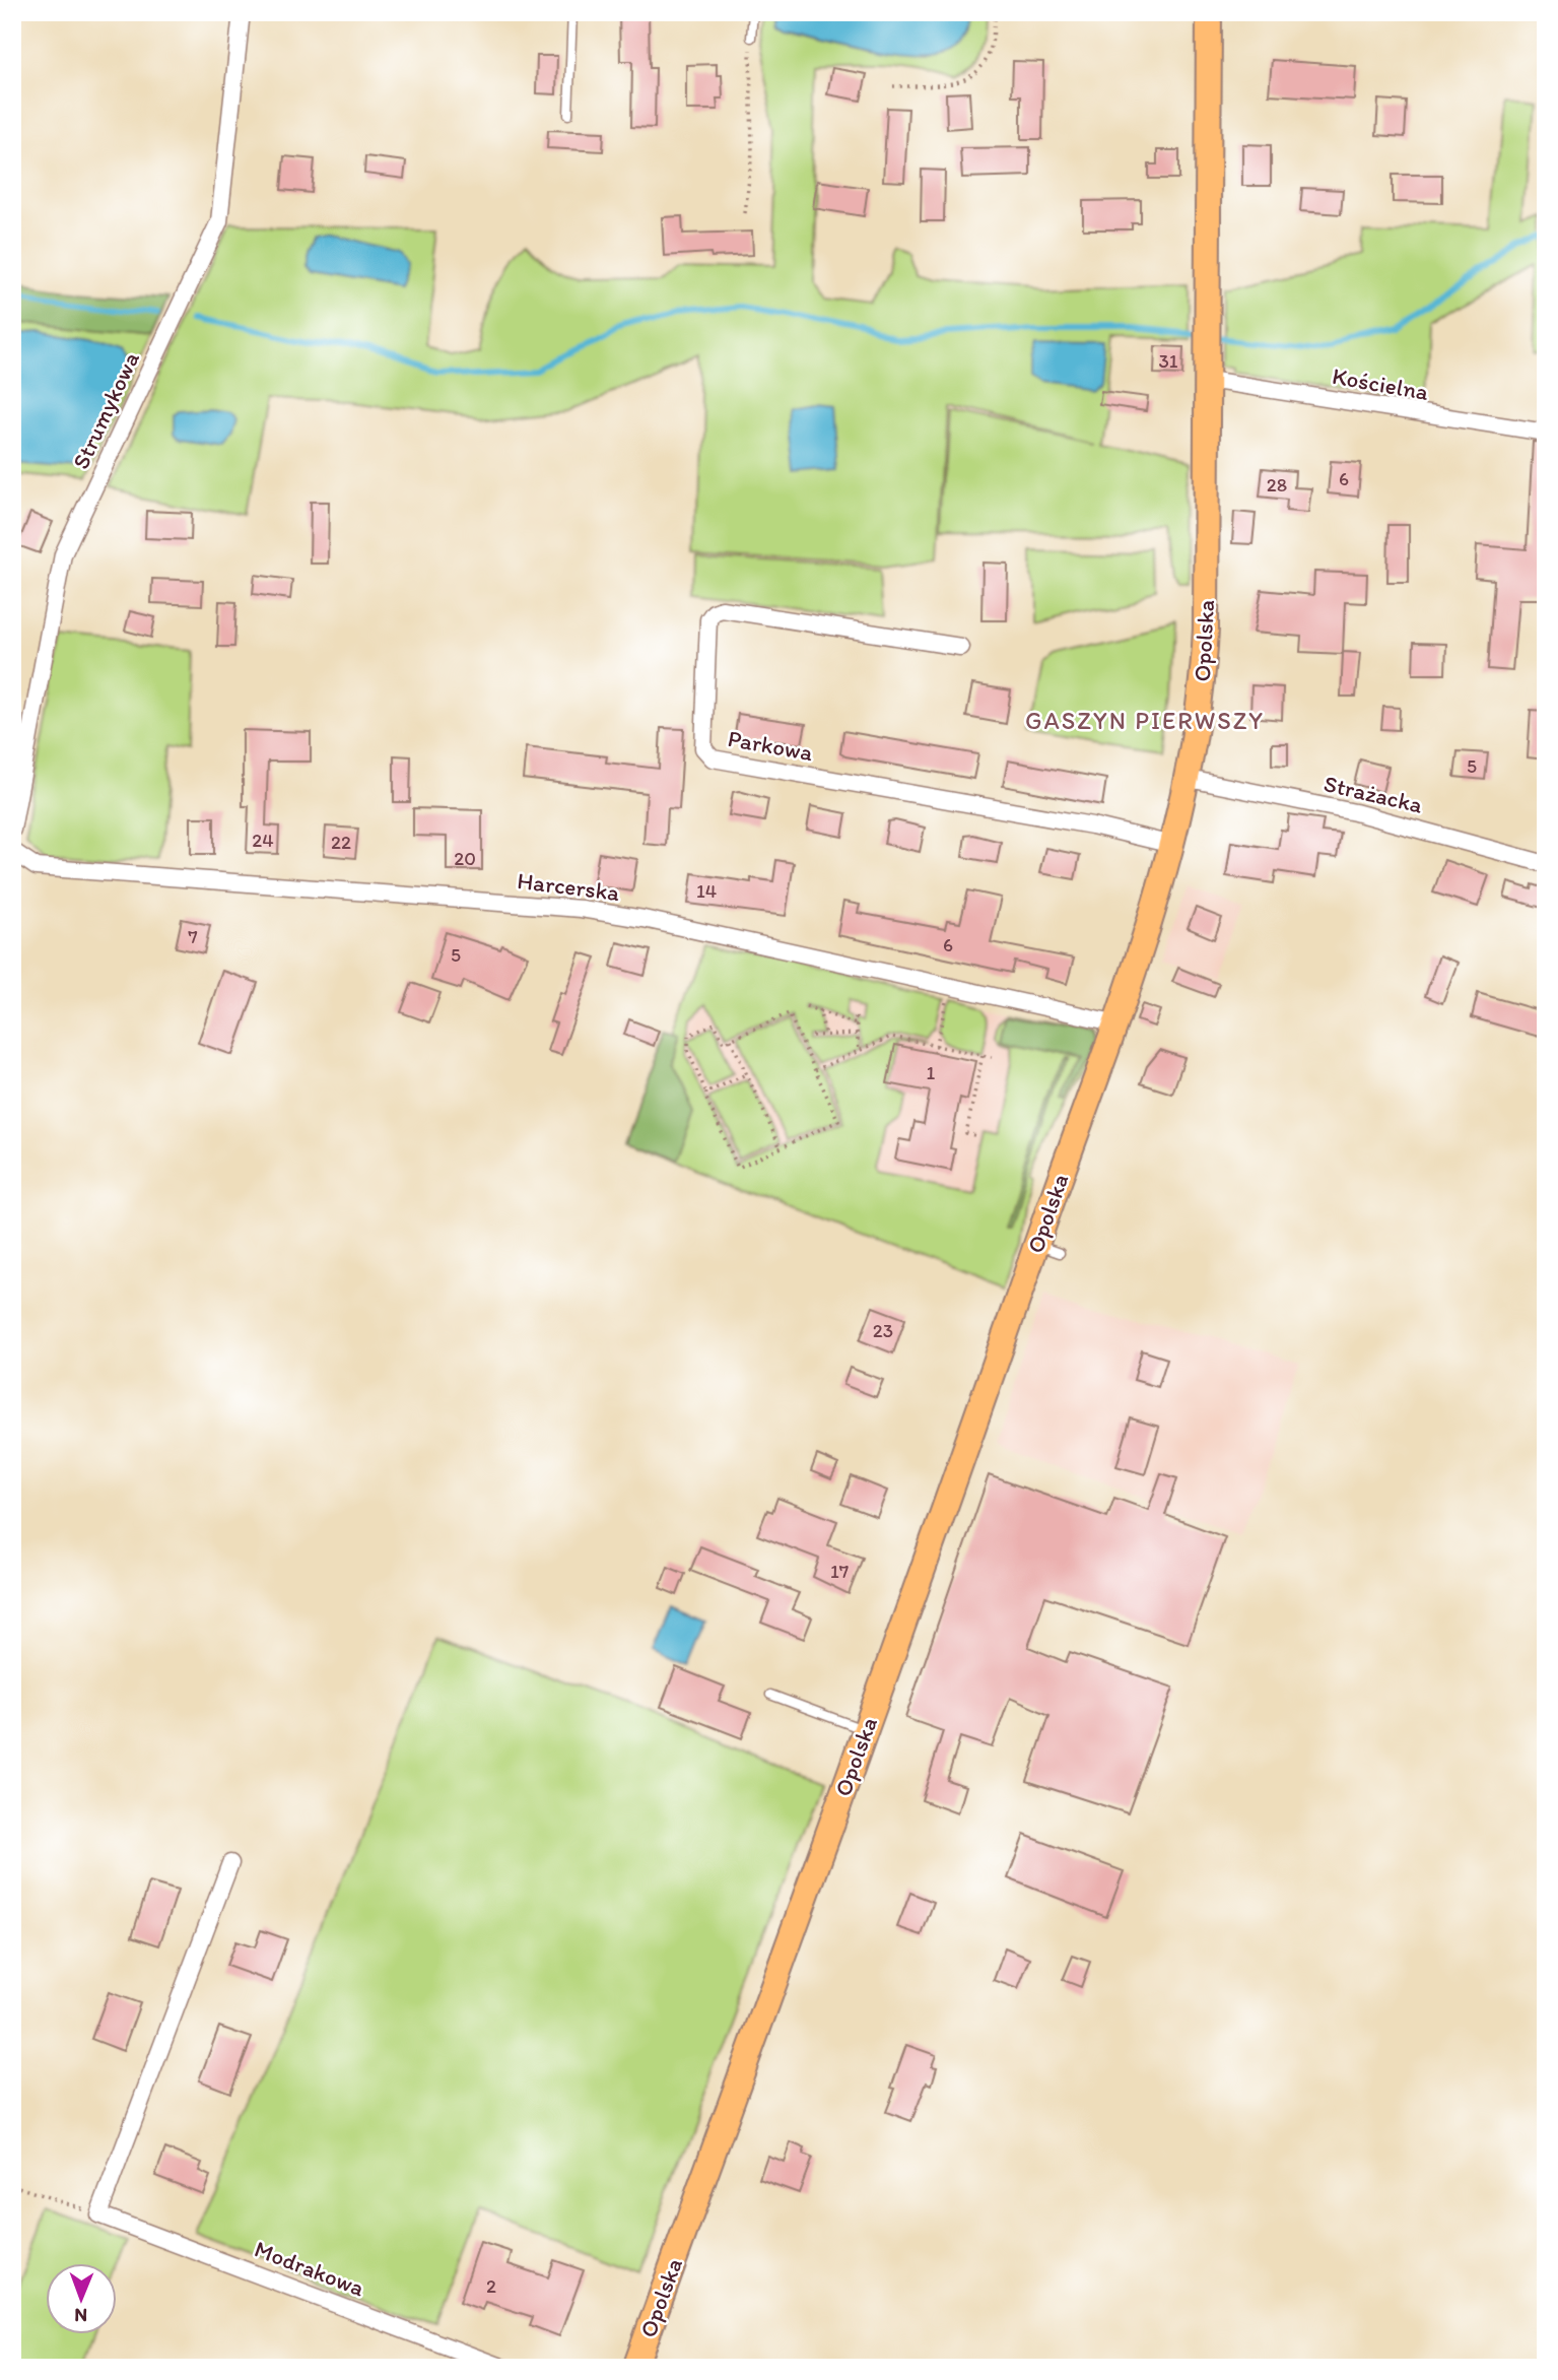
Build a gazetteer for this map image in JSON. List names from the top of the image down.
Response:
{
  "streets": {
    "main road": ["Opolska"],
    "street": [
      "Kościelna",
      "Strumykowa",
      "Parkowa",
      "Strażacka",
      "Harcerska",
      "Modrakowa"
    ]
  },
  "crossings": [
    ["Kościelna", "Opolska"],
    ["Opolska", "Parkowa"],
    ["Opolska", "Strażacka"],
    ["Opolska", "Harcerska"]
  ],
  "districts": ["GASZYN PIERWSZY"],
  "house_numbers": [
    "31",
    "6",
    "28",
    "5",
    "24",
    "22",
    "20",
    "14",
    "7",
    "6",
    "5",
    "1",
    "23",
    "17",
    "2"
  ],
  "north": "bottom"
}
